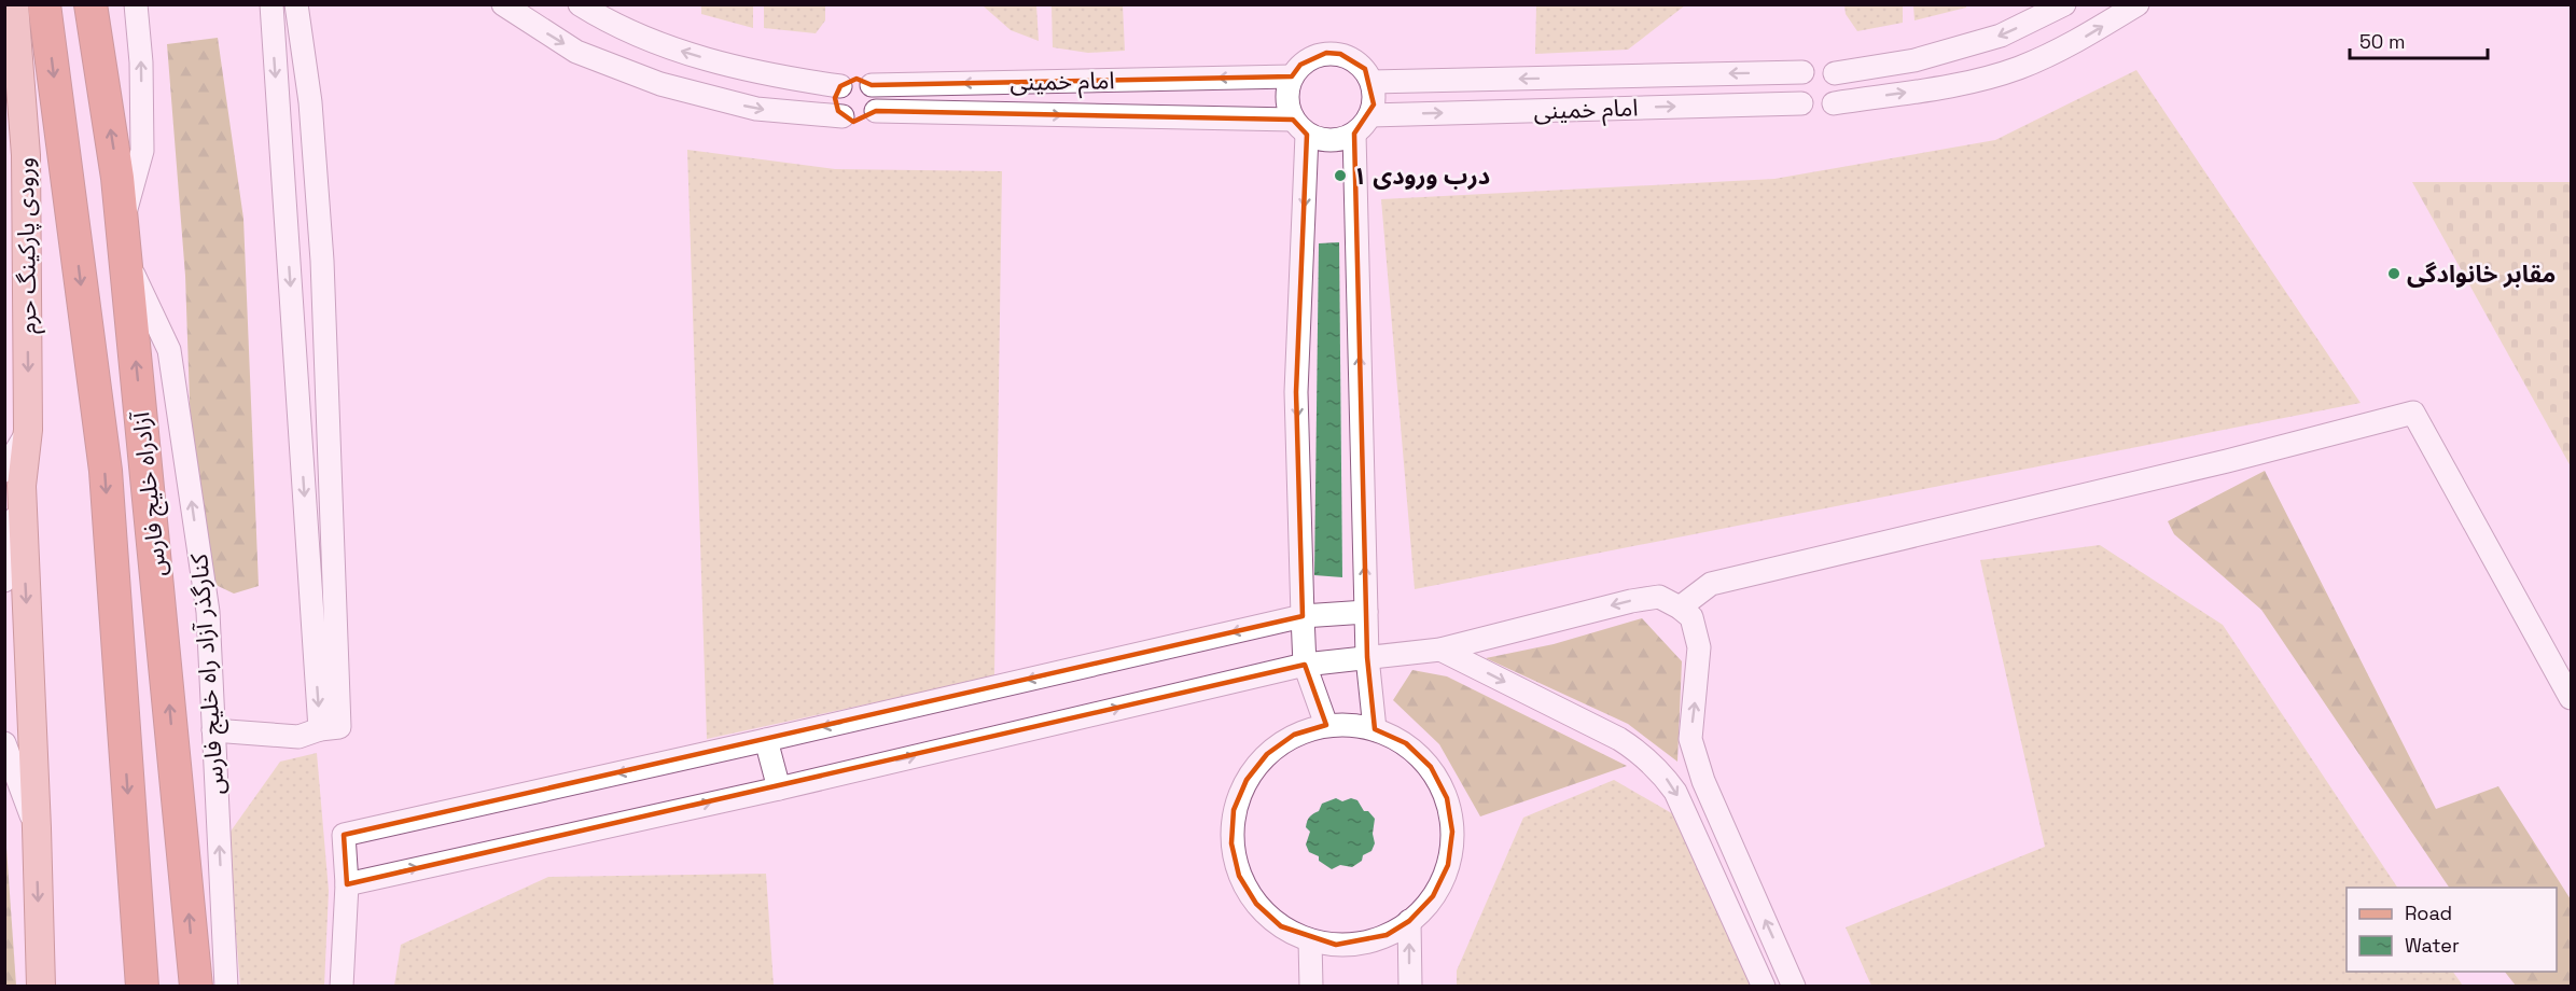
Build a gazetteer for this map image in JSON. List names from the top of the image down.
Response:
{
  "streets": {
    "highway": ["آزادراه خلیج فارس"],
    "main road": ["ورودی پارکینگ حرم"],
    "street": ["امام خمینی", "کنارگذر آزاد راه خلیج فارس"]
  },
  "crossings": [
    ["آزادراه خلیج فارس", "کنارگذر آزاد راه خلیج فارس"]
  ],
  "one_way": ["ورودی پارکینگ حرم"],
  "places": ["درب ورودی ۱", "مقابر خانوادگی"],
  "legend": ["Road", "Water"],
  "scale_bar": "50 m"
}
